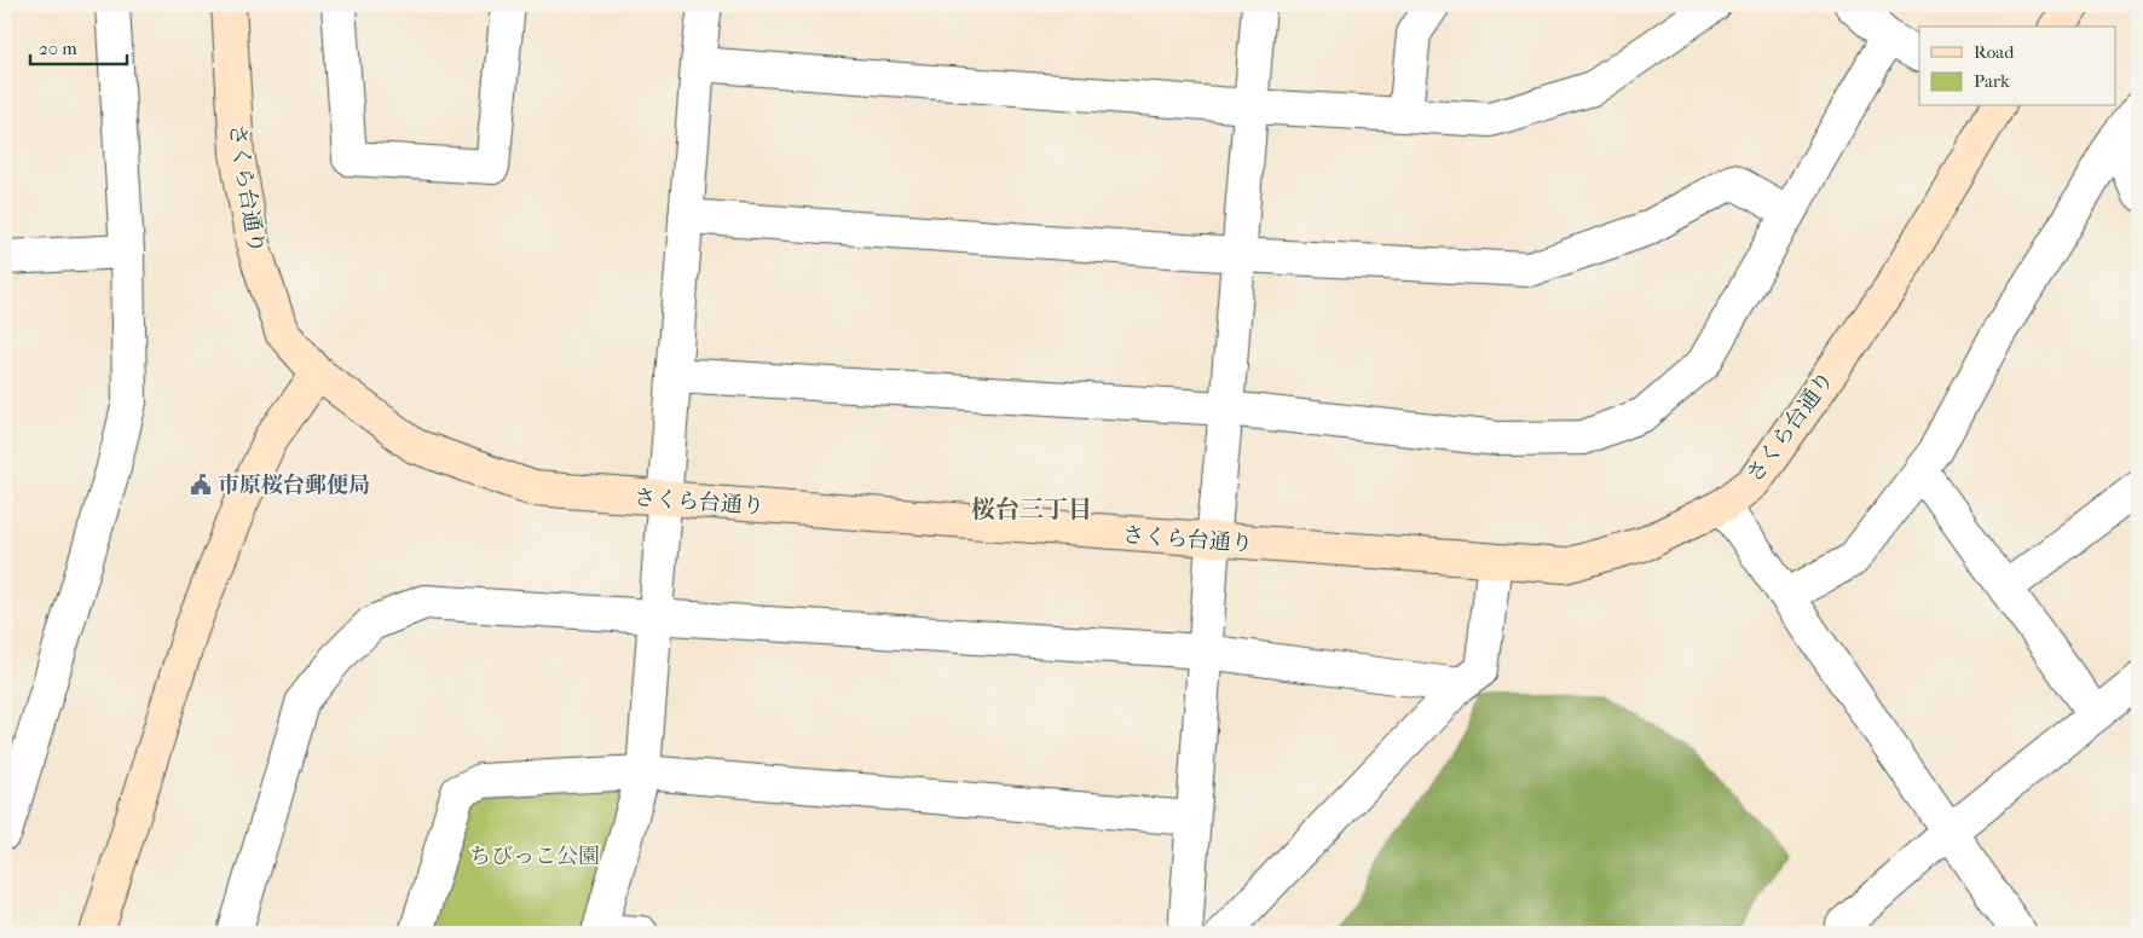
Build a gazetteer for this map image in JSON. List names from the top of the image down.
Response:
{
  "streets": {
    "street": ["さくら台通り"]
  },
  "districts": ["桜台三丁目"],
  "parks": ["ちびっこ公園"],
  "places": {
    "public building": ["市原桜台郵便局"]
  },
  "legend": ["Road", "Park"],
  "scale_bar": "20 m"
}
